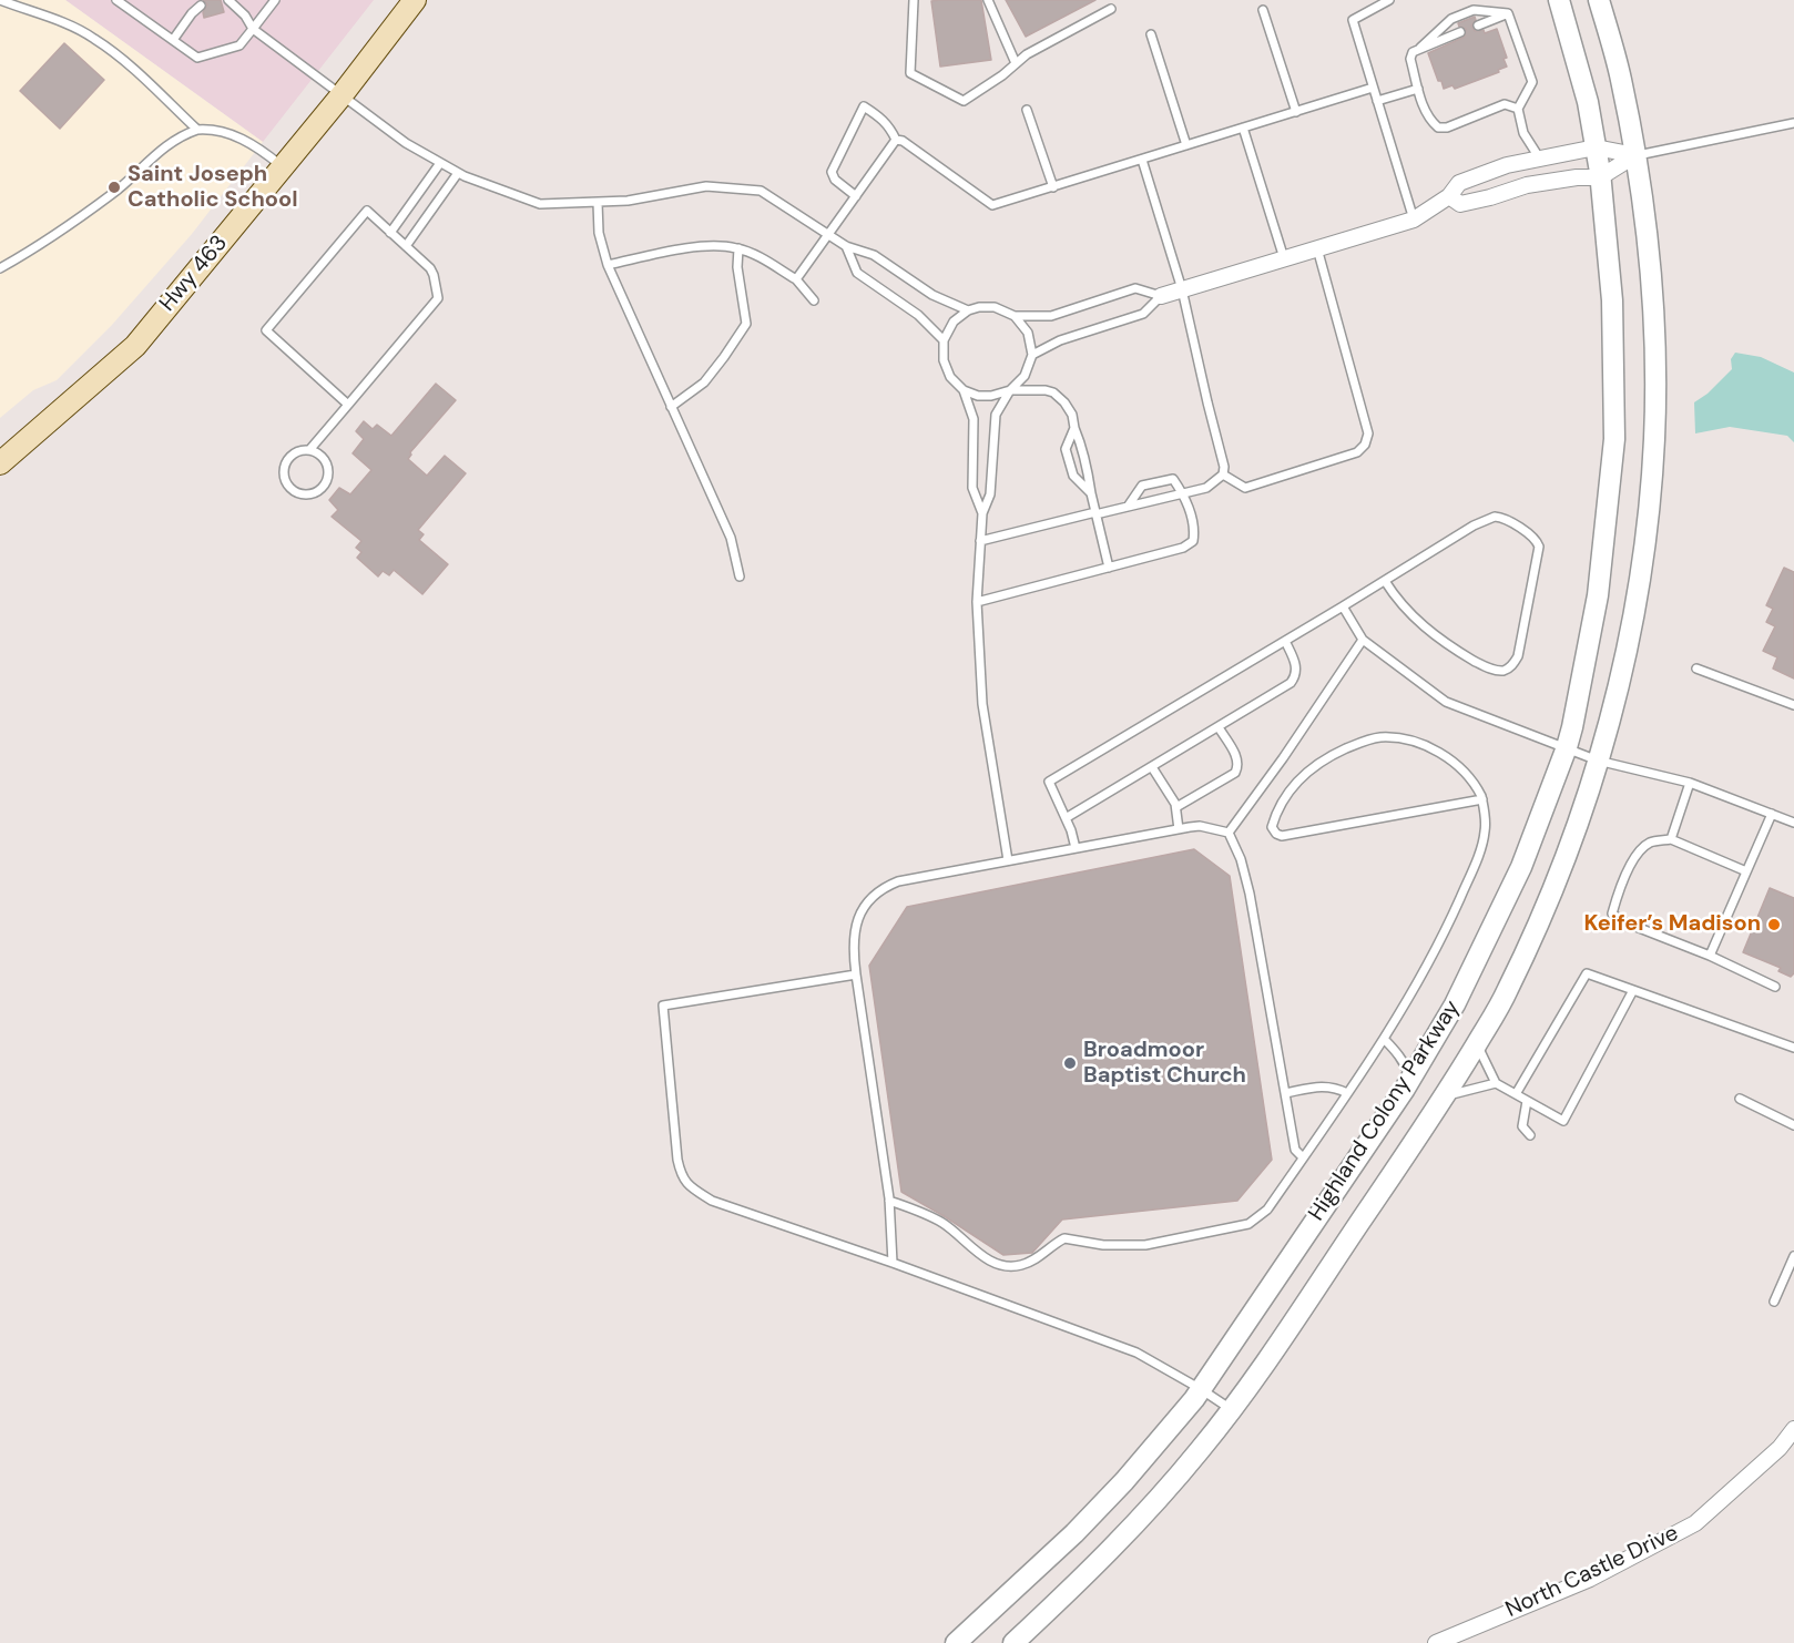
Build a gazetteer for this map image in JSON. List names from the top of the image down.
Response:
{
  "streets": {
    "main road": ["Hwy 463"],
    "street": ["Highland Colony Parkway", "North Castle Drive"]
  },
  "places": ["Saint Joseph Catholic School", "Keifer’s Madison", "Broadmoor Baptist Church"]
}
